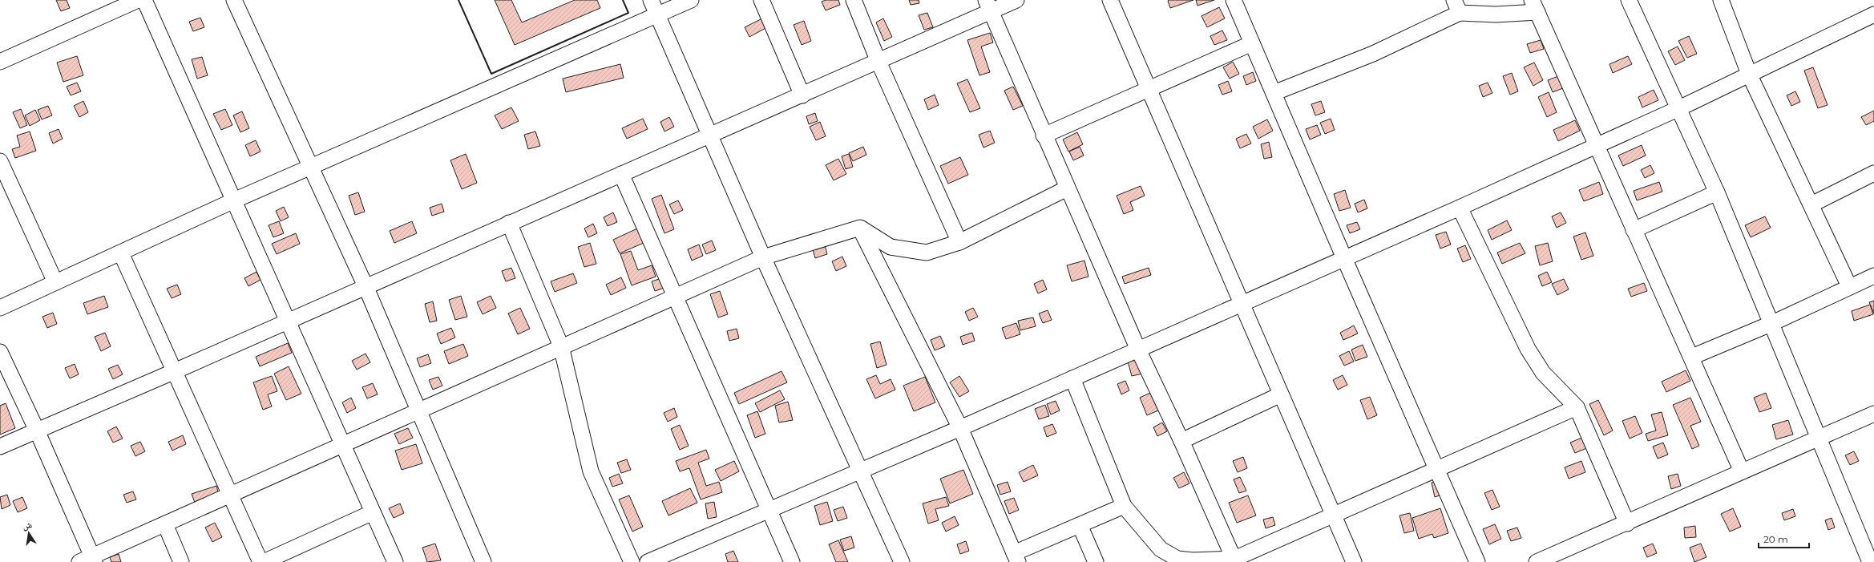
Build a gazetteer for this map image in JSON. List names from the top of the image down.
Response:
{
  "scale_bar": "20 m",
  "north": "top"
}
